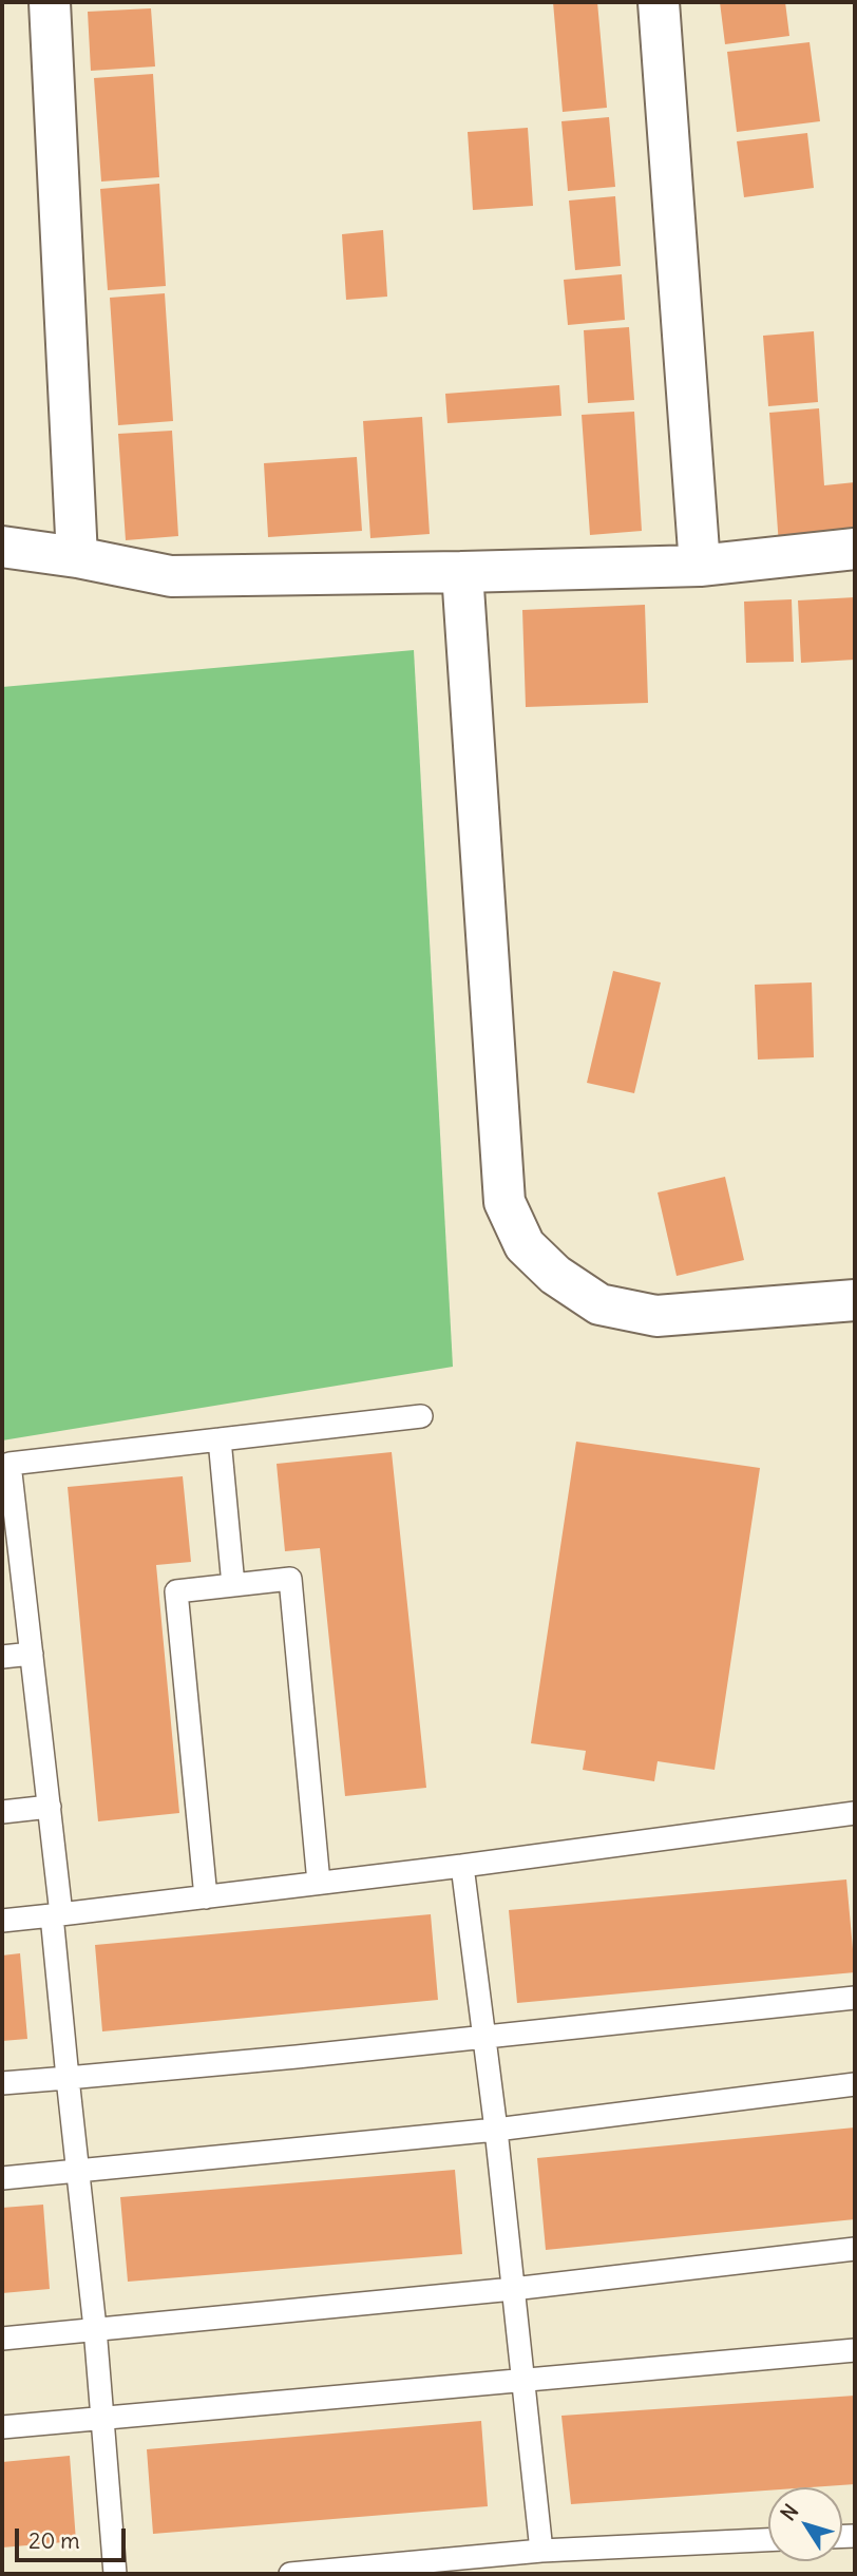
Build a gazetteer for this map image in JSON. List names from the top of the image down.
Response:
{
  "scale_bar": "20 m",
  "north": "top left"
}
